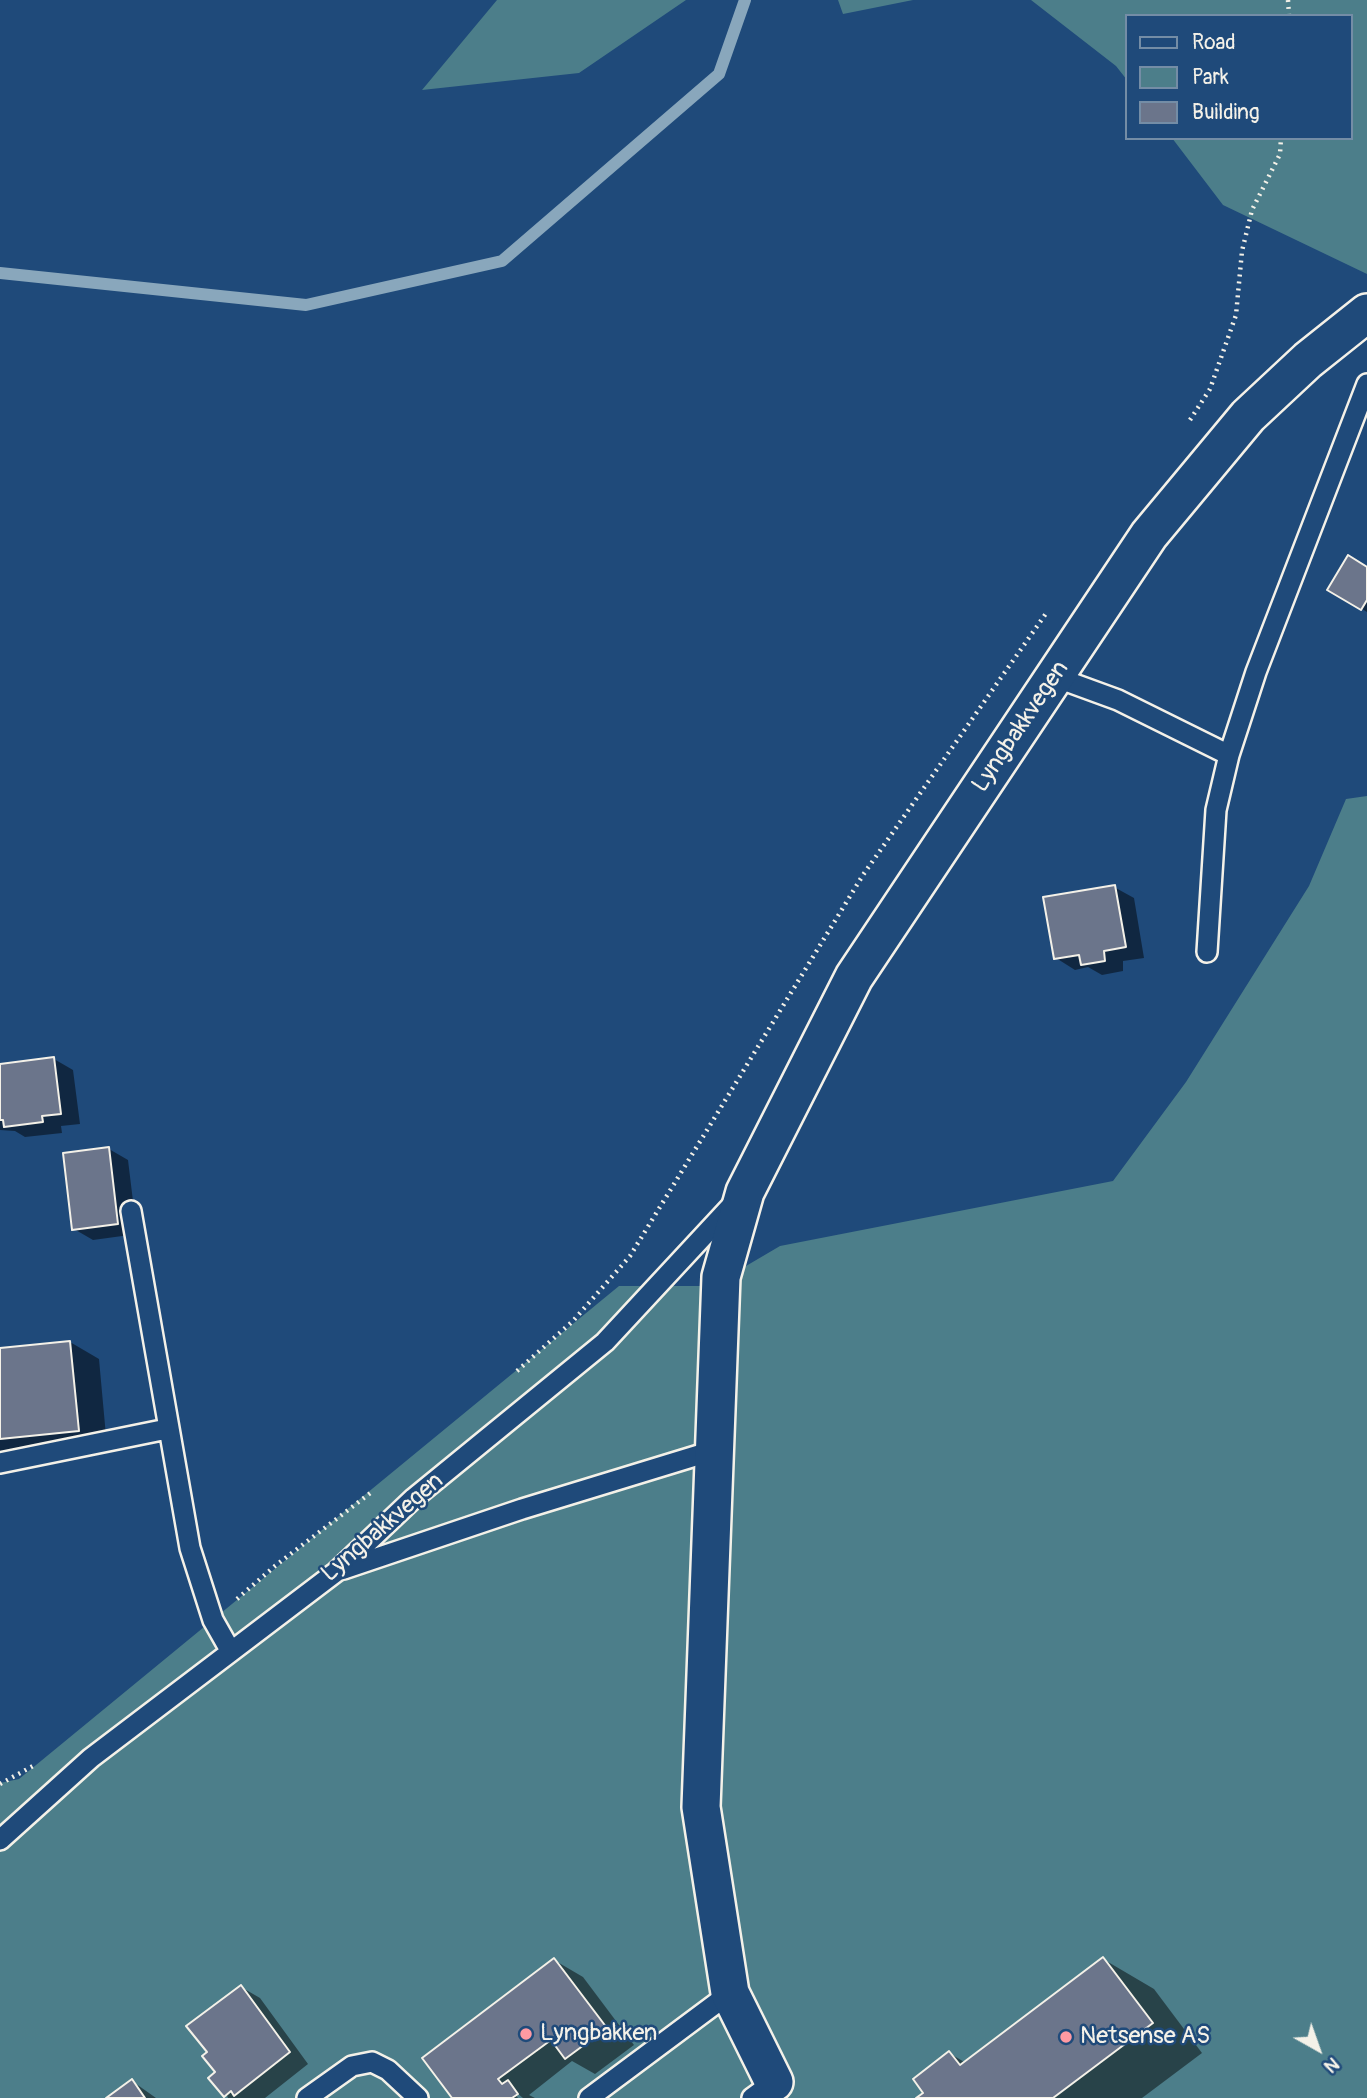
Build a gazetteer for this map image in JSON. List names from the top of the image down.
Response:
{
  "streets": {
    "street": ["Lyngbakkvegen"]
  },
  "places": ["Lyngbakken", "Netsense AS"],
  "legend": ["Road", "Park", "Building"],
  "north": "bottom right"
}
